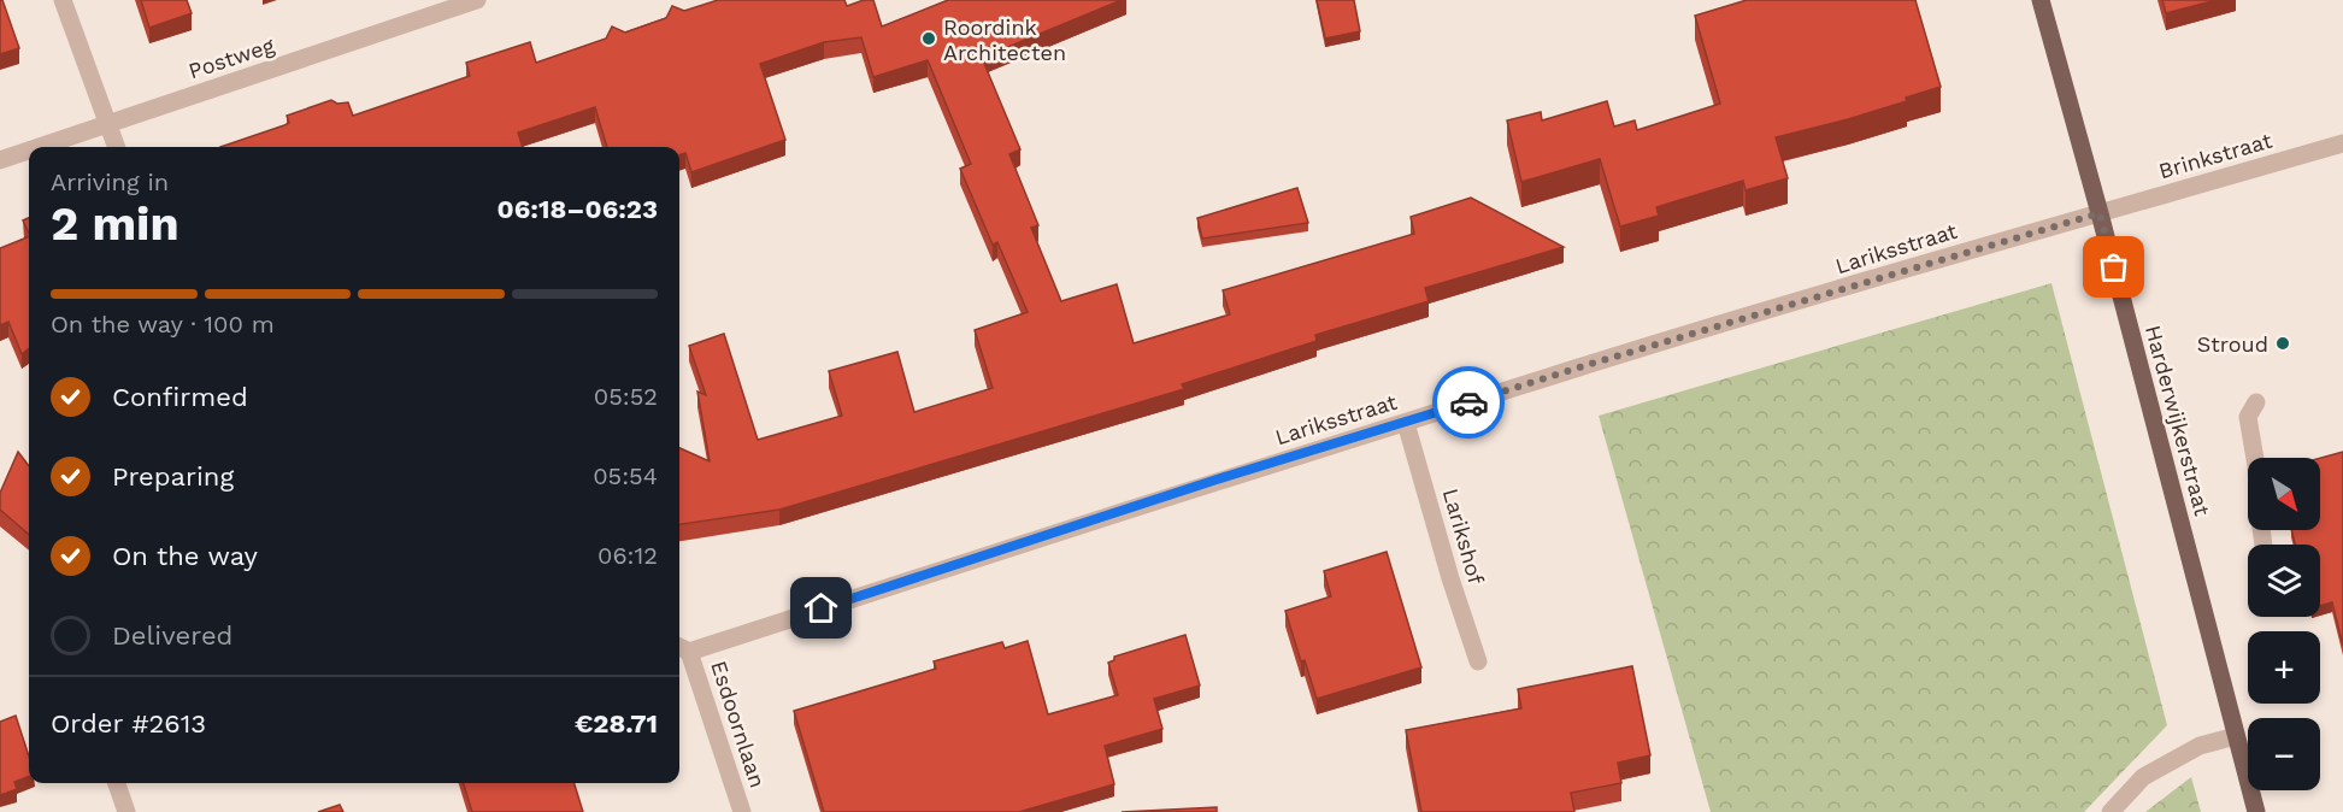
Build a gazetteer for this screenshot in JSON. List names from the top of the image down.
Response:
{
  "streets": {
    "main road": ["Harderwijkerstraat"],
    "street": [
      "Postweg",
      "Brinkstraat",
      "Lariksstraat",
      "Larikshof",
      "Esdoornlaan"
    ]
  },
  "crossings": [
    ["Brinkstraat", "Lariksstraat"],
    ["Brinkstraat", "Harderwijkerstraat"],
    ["Lariksstraat", "Harderwijkerstraat"],
    ["Lariksstraat", "Larikshof"],
    ["Lariksstraat", "Esdoornlaan"]
  ],
  "places": ["Roordink Architecten", "Stroud"],
  "north": "bottom right",
  "page": {
    "heading": ["2 min", "Arriving in", "06:18–06:23"],
    "panel": ["Order #2613", "€28.71"],
    "bar": "On the way · 100 m",
    "list": [
      ["Confirmed", "05:52"],
      ["Preparing", "05:54"],
      ["On the way", "06:12"],
      "Delivered"
    ],
    "map_buttons": ["+", "−"]
  }
}
